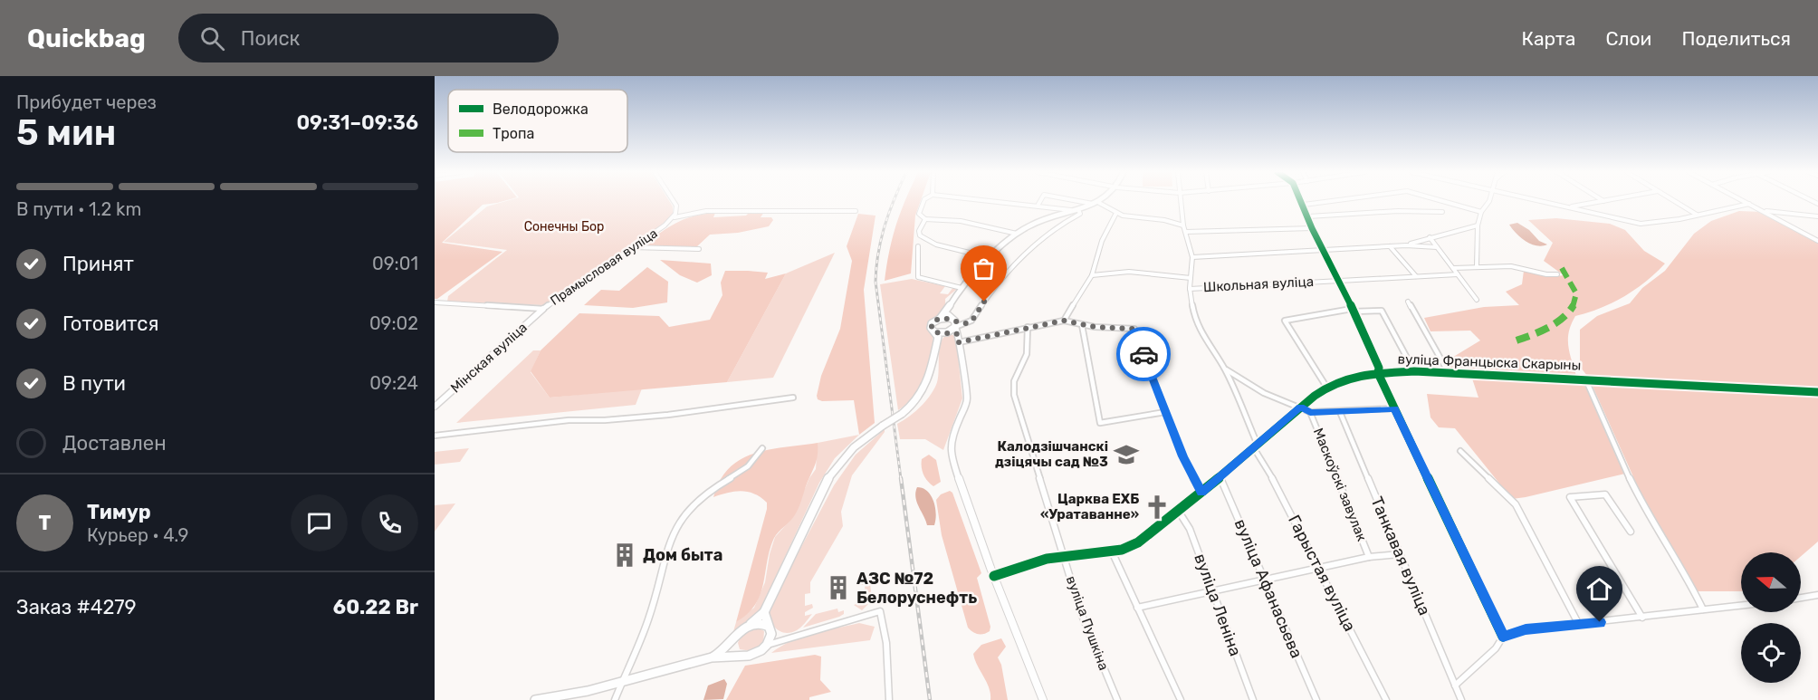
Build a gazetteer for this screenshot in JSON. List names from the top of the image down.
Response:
{
  "streets": {
    "street": [
      "Прамысловая вуліца",
      "Школьная вуліца",
      "Мінская вуліца",
      "вуліца Францыска Скарыны",
      "Маскоўскі завулак",
      "Танкавая вуліца",
      "Гарыстая вуліца",
      "вуліца Афанасьева",
      "вуліца Леніна",
      "вуліца Пушкіна"
    ]
  },
  "crossings": [
    ["Прамысловая вуліца", "Мінская вуліца"],
    ["вуліца Францыска Скарыны", "Гарыстая вуліца"],
    ["вуліца Францыска Скарыны", "вуліца Афанасьева"],
    ["вуліца Францыска Скарыны", "вуліца Леніна"],
    ["вуліца Францыска Скарыны", "вуліца Пушкіна"]
  ],
  "parks": ["Сонечны Бор"],
  "places": {
    "school or university": ["Калодзішчанскі дзіцячы сад №3"],
    "church": ["Царква ЕХБ «Уратаванне»"],
    "building": ["Дом быта", "АЗС №72 Белоруснефть"]
  },
  "legend": ["Велодорожка", "Тропа"],
  "north": "left",
  "page": {
    "header": "Quickbag",
    "search": "Поиск",
    "nav": ["Карта", "Слои", "Поделиться"],
    "heading": ["5 мин", "Прибудет через", "09:31–09:36"],
    "panel": [
      "Тимур",
      "Курьер · 4.9",
      "Заказ #4279",
      "60.22 Br"
    ],
    "bar": "В пути · 1.2 km",
    "list": [
      ["Принят", "09:01"],
      ["Готовится", "09:02"],
      ["В пути", "09:24"],
      "Доставлен"
    ],
    "round": "Т"
  }
}
